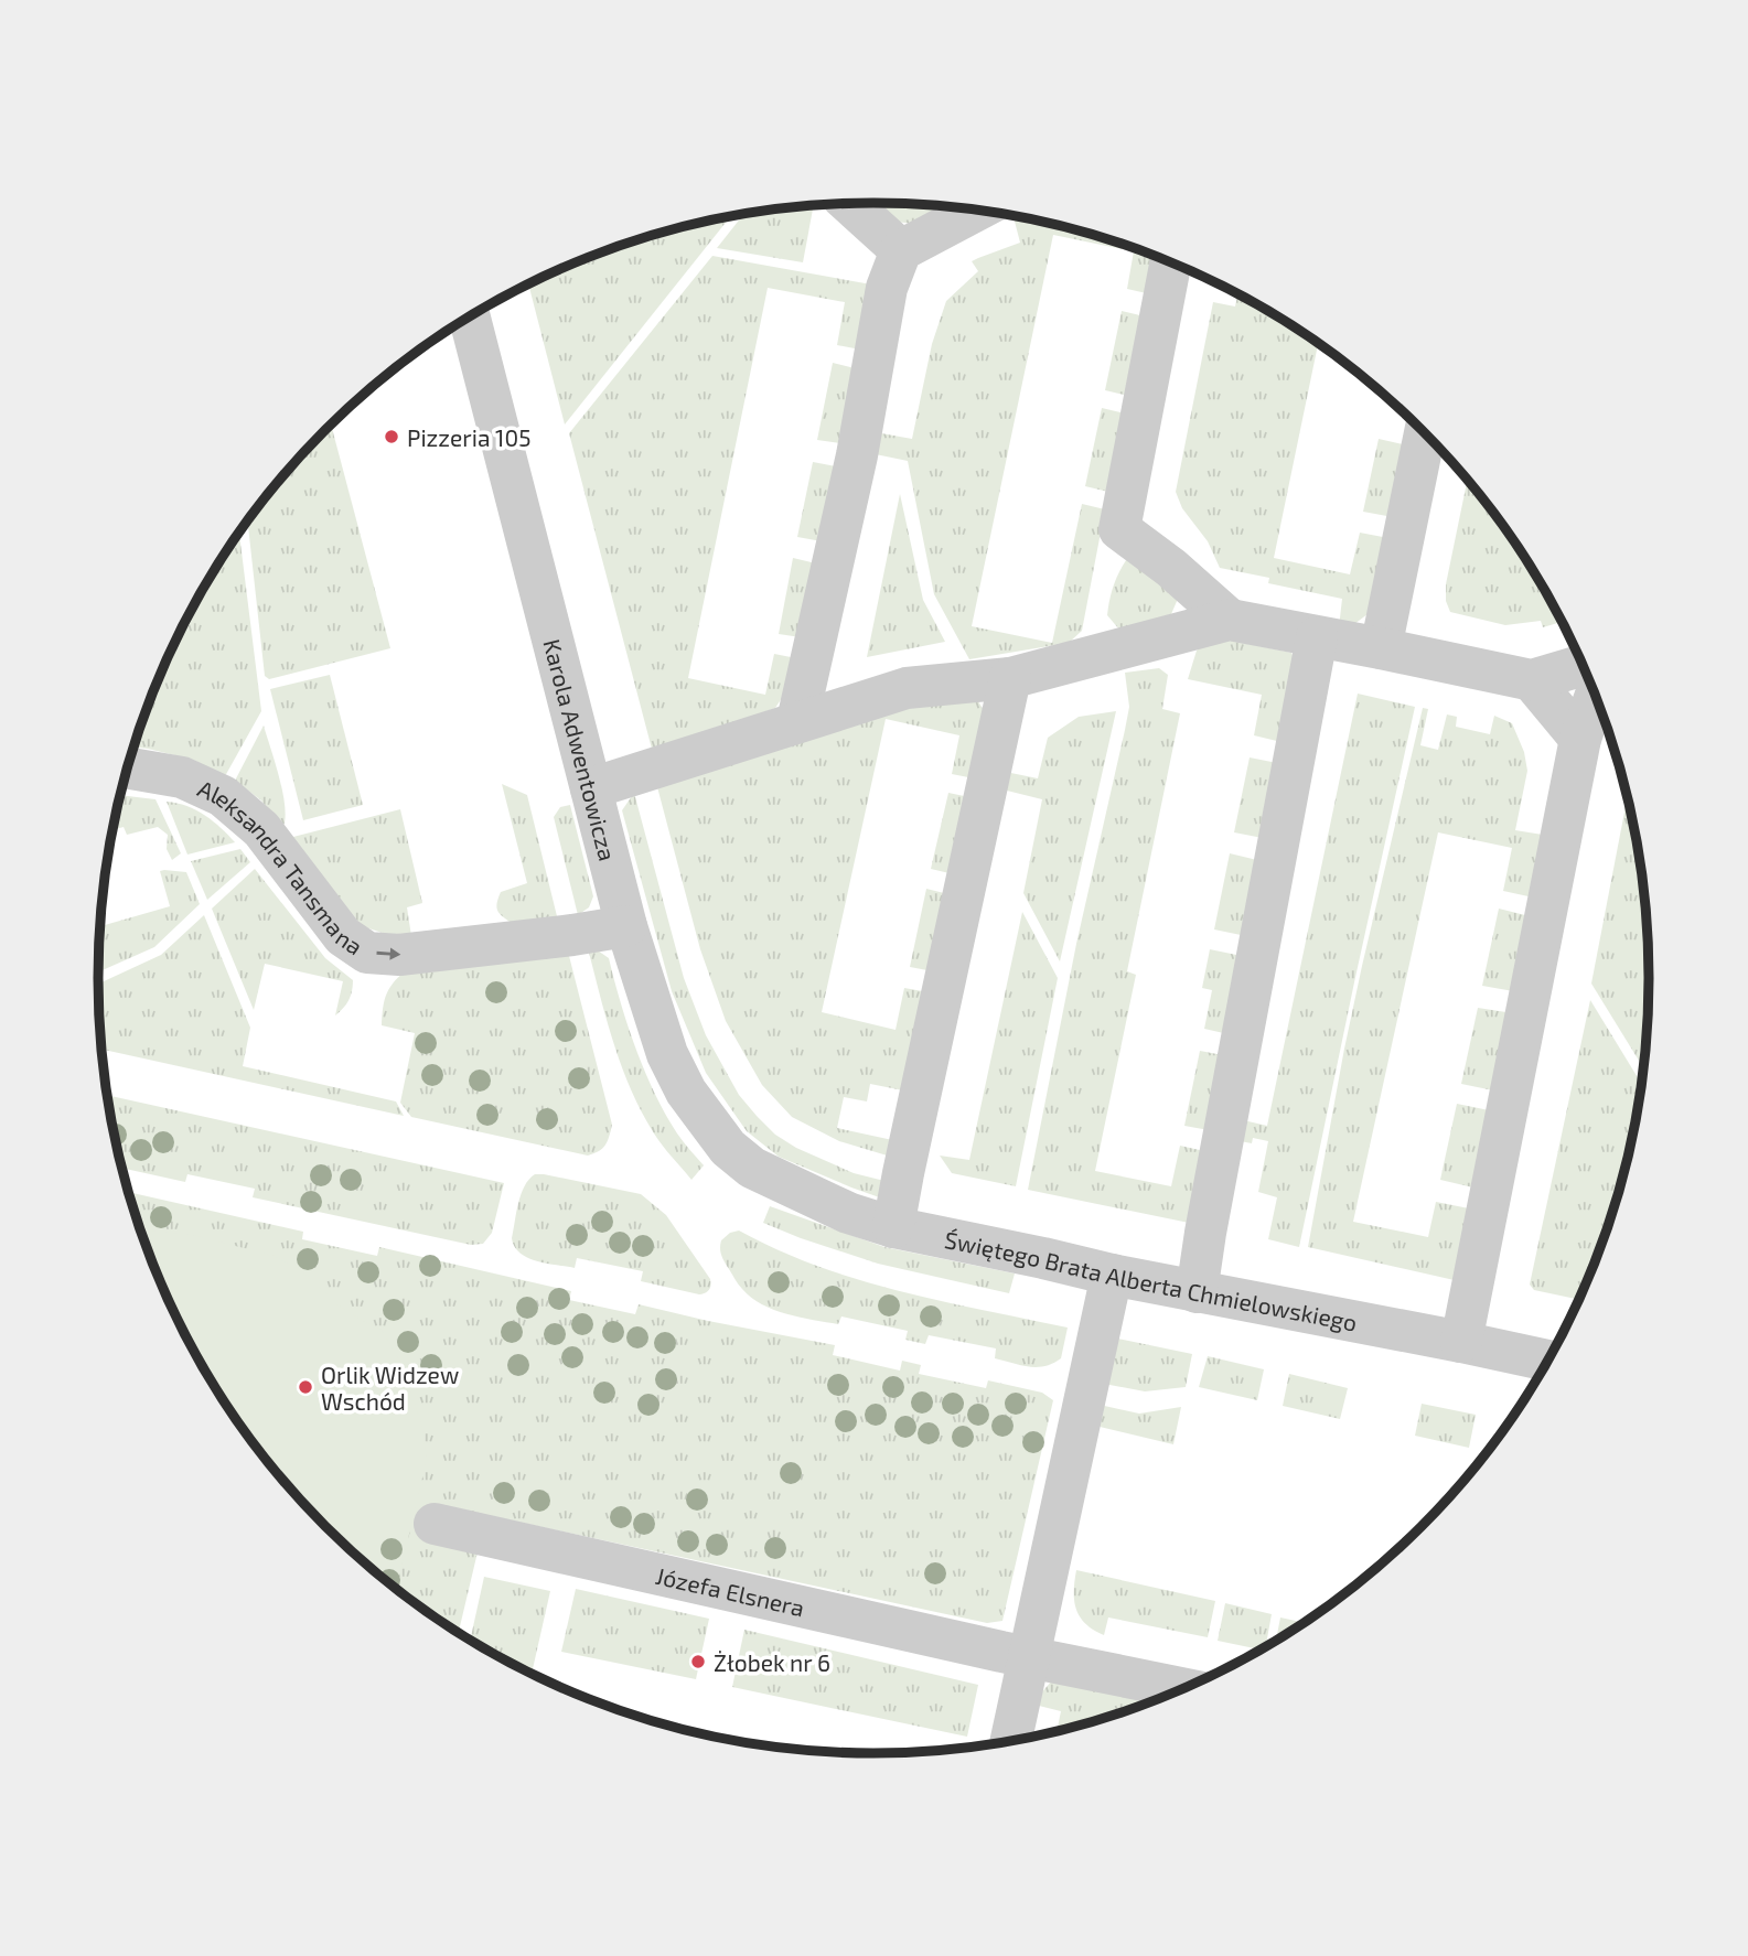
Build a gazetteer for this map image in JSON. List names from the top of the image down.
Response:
{
  "streets": {
    "street": [
      "Karola Adwentowicza",
      "Aleksandra Tansmana",
      "Świętego Brata Alberta Chmielowskiego",
      "Józefa Elsnera"
    ]
  },
  "crossings": [
    ["Karola Adwentowicza", "Aleksandra Tansmana"],
    ["Karola Adwentowicza", "Świętego Brata Alberta Chmielowskiego"]
  ],
  "one_way": ["Aleksandra Tansmana"],
  "places": ["Pizzeria 105", "Orlik Widzew Wschód", "Żłobek nr 6"]
}
